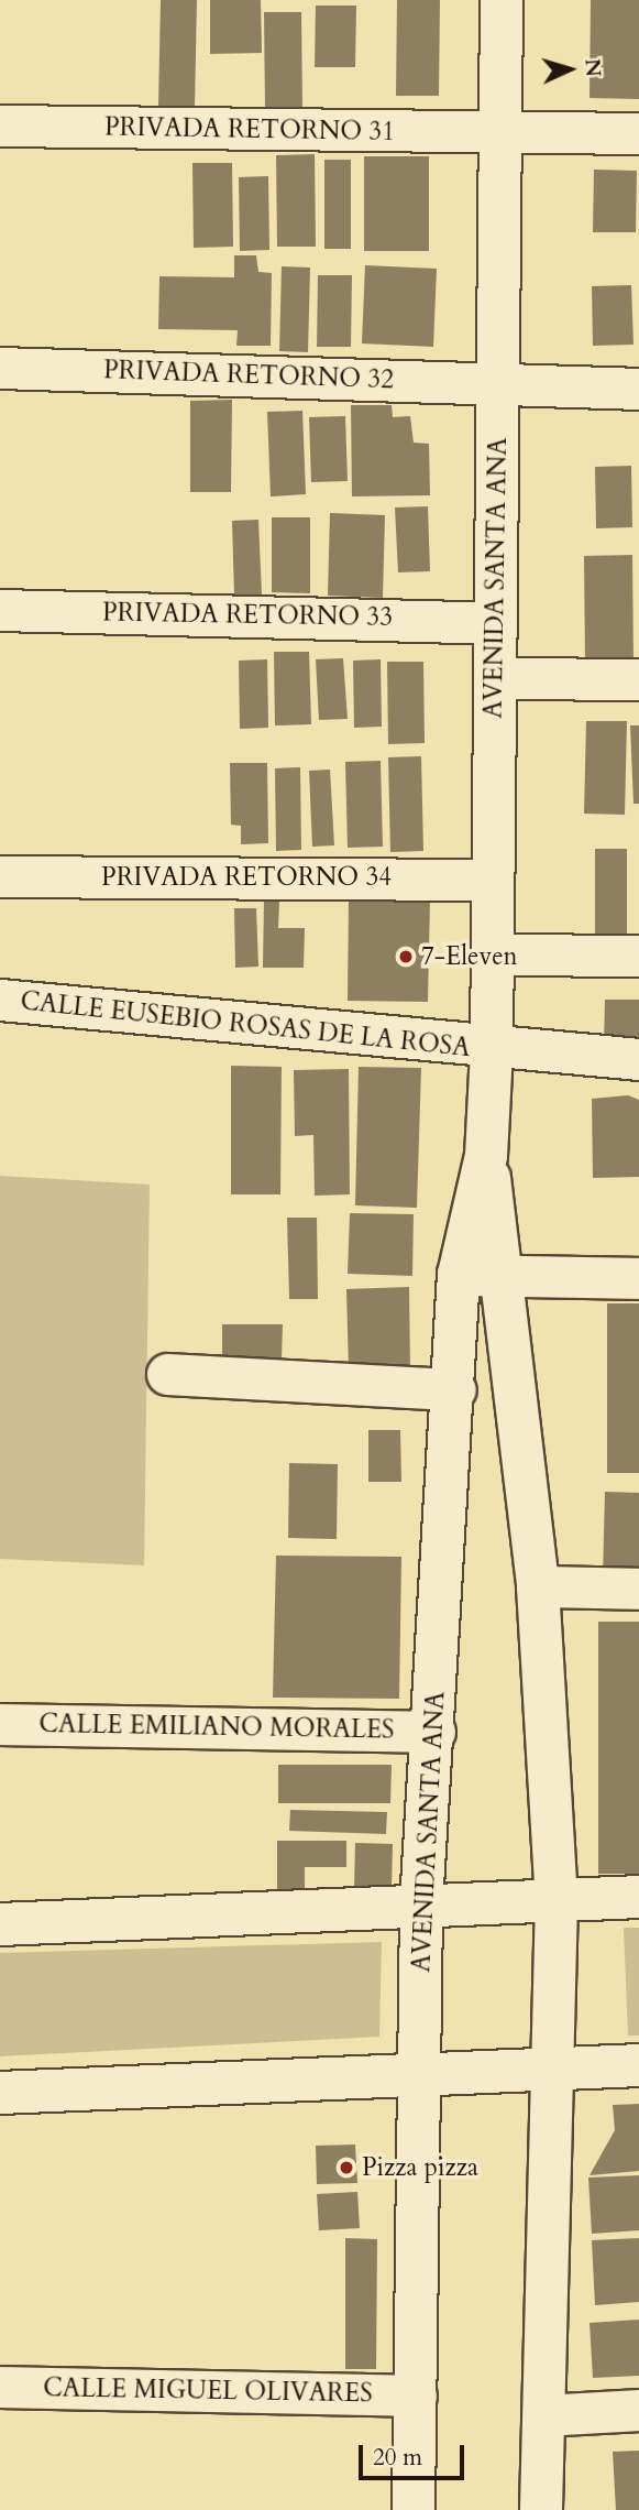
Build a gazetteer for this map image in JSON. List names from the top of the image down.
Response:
{
  "streets": {
    "main road": ["AVENIDA SANTA ANA"],
    "street": [
      "PRIVADA RETORNO 31",
      "PRIVADA RETORNO 32",
      "PRIVADA RETORNO 33",
      "PRIVADA RETORNO 34",
      "CALLE EUSEBIO ROSAS DE LA ROSA",
      "CALLE EMILIANO MORALES",
      "CALLE MIGUEL OLIVARES"
    ]
  },
  "crossings": [
    ["PRIVADA RETORNO 31", "AVENIDA SANTA ANA"],
    ["PRIVADA RETORNO 32", "AVENIDA SANTA ANA"],
    ["AVENIDA SANTA ANA", "PRIVADA RETORNO 33"],
    ["AVENIDA SANTA ANA", "PRIVADA RETORNO 34"],
    ["AVENIDA SANTA ANA", "CALLE EUSEBIO ROSAS DE LA ROSA"],
    ["AVENIDA SANTA ANA", "CALLE EMILIANO MORALES"],
    ["AVENIDA SANTA ANA", "CALLE MIGUEL OLIVARES"]
  ],
  "places": ["7-Eleven", "Pizza pizza"],
  "scale_bar": "20 m",
  "north": "right"
}
